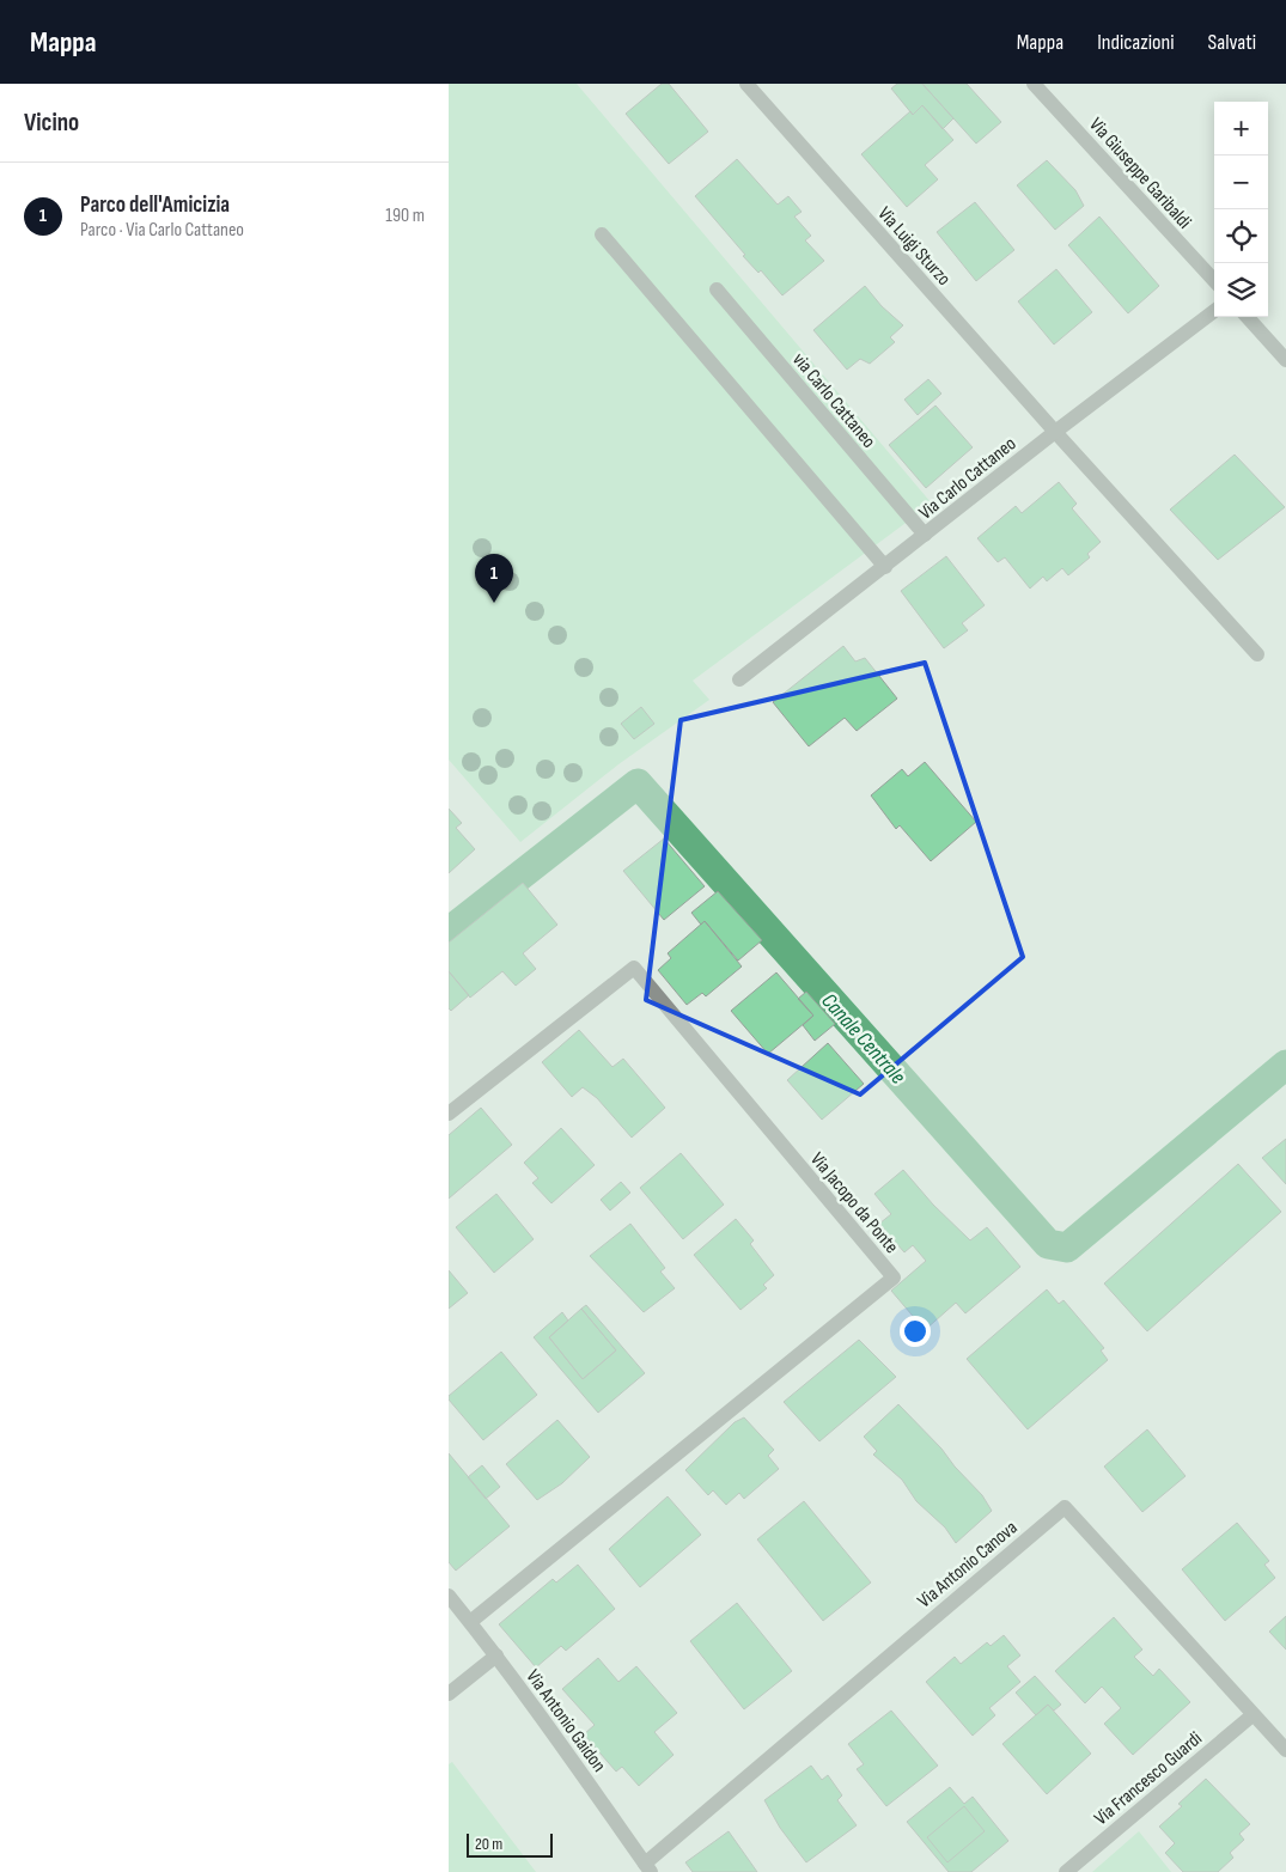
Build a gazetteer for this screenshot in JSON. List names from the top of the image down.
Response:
{
  "streets": {
    "street": [
      "Via Giuseppe Garibaldi",
      "Via Luigi Sturzo",
      "via Carlo Cattaneo",
      "Via Carlo Cattaneo",
      "Via Jacopo da Ponte",
      "Via Antonio Canova",
      "Via Antonio Gaidon",
      "Via Francesco Guardi"
    ]
  },
  "crossings": [
    ["Via Luigi Sturzo", "Via Carlo Cattaneo"],
    ["via Carlo Cattaneo", "Via Carlo Cattaneo"],
    ["Via Jacopo da Ponte", "Via Antonio Gaidon"],
    ["Via Antonio Canova", "Via Antonio Gaidon"],
    ["Via Antonio Canova", "Via Francesco Guardi"]
  ],
  "water": ["Canale Centrale"],
  "scale_bar": "20 m",
  "page": {
    "header": "Mappa",
    "nav": ["Mappa", "Indicazioni", "Salvati"],
    "heading": "Vicino",
    "map_buttons": ["+", "−"],
    "list": [
      {
        "mark": "1",
        "name": "Parco dell'Amicizia",
        "note": "Parco · Via Carlo Cattaneo",
        "value": "190 m"
      }
    ],
    "pins": "1",
    "scale": "20 m"
  }
}
